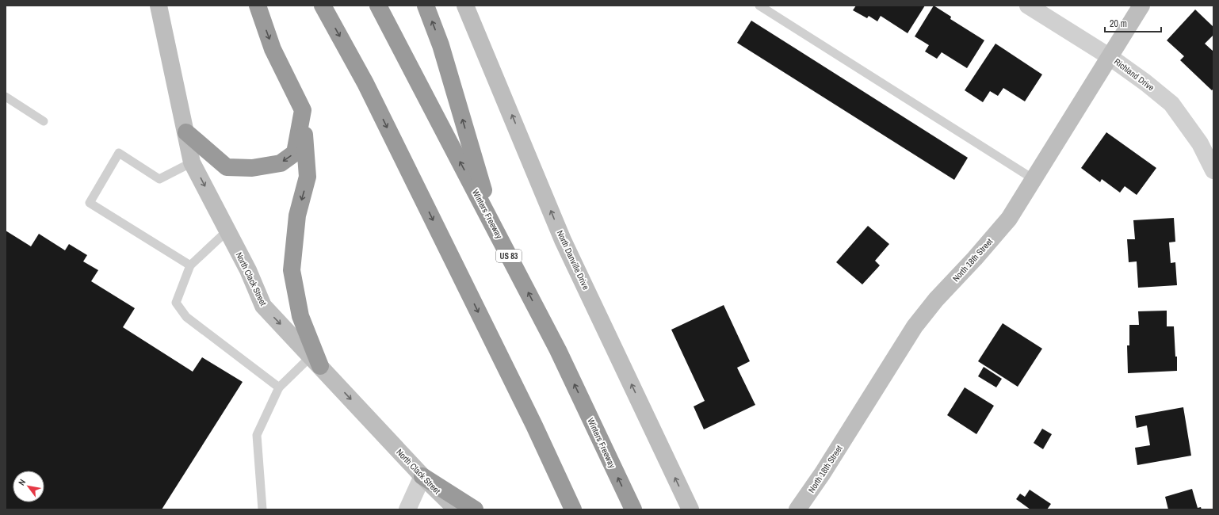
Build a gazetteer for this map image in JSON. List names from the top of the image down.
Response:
{
  "streets": {
    "highway": ["Winters Freeway", "US 83"],
    "main road": ["North Danville Drive", "North 18th Street", "North Clack Street"],
    "street": ["Richland Drive"]
  },
  "crossings": [
    ["Richland Drive", "North 18th Street"]
  ],
  "one_way": ["North Danville Drive", "North Clack Street"],
  "scale_bar": "20 m",
  "north": "top left"
}
